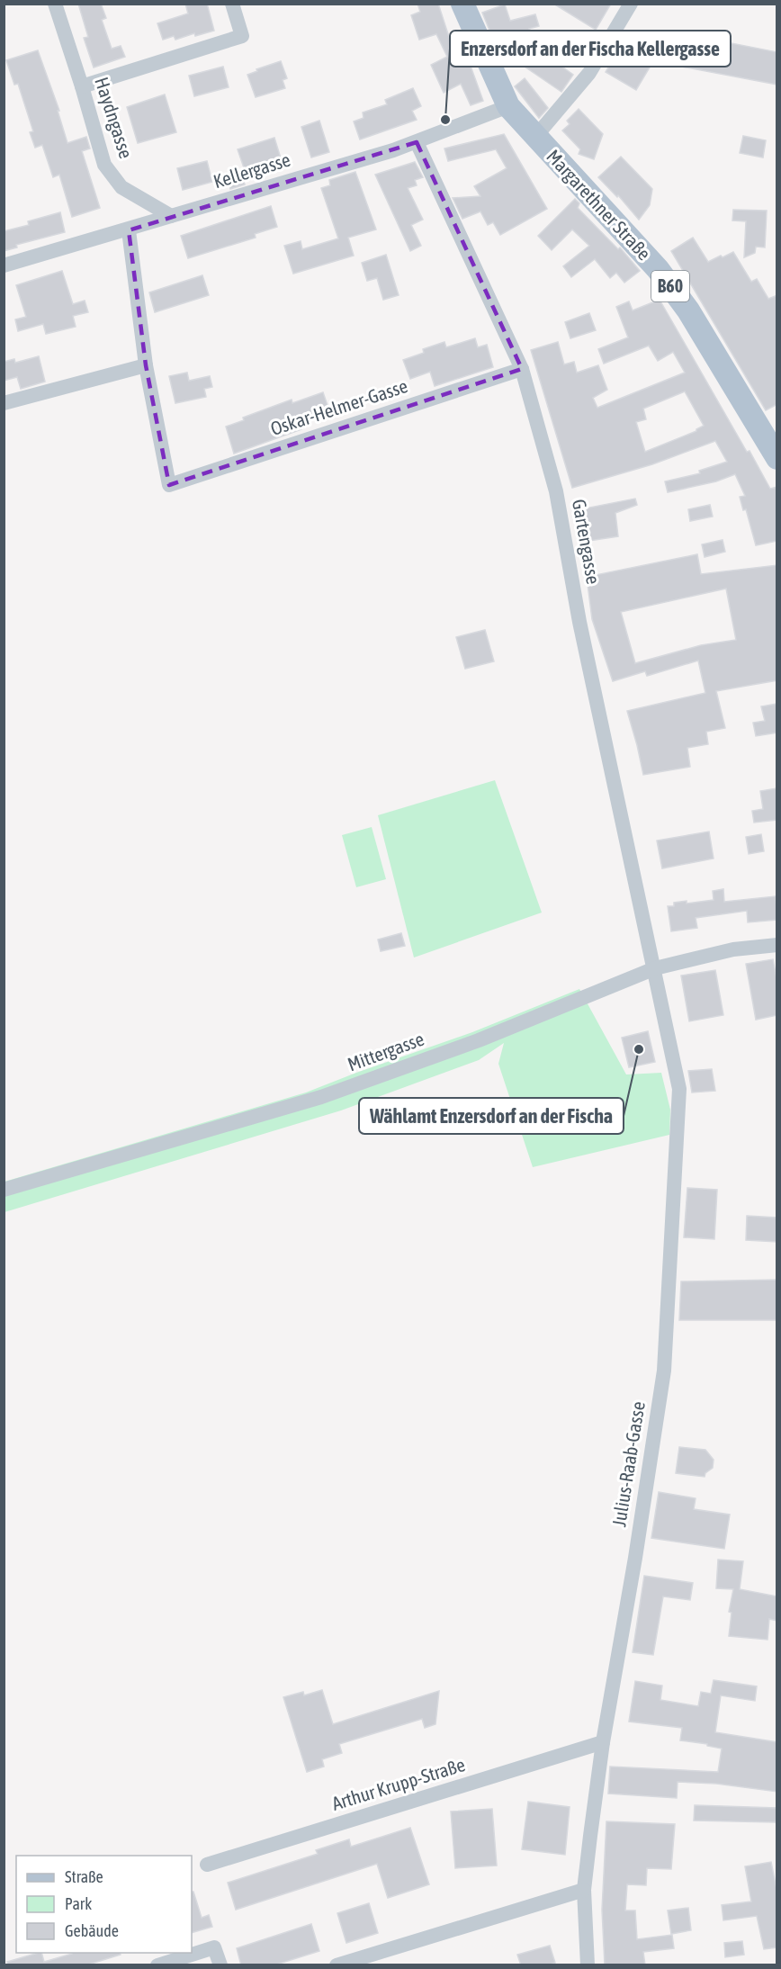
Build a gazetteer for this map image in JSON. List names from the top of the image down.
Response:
{
  "streets": {
    "main road": ["Margarethner Straße", "B60"],
    "street": [
      "Haydngasse",
      "Kellergasse",
      "Oskar-Helmer-Gasse",
      "Gartengasse",
      "Mittergasse",
      "Julius-Raab-Gasse",
      "Arthur Krupp-Straße"
    ]
  },
  "crossings": [
    ["Haydngasse", "Kellergasse"],
    ["Kellergasse", "Margarethner Straße"],
    ["Kellergasse", "Gartengasse"],
    ["Oskar-Helmer-Gasse", "Gartengasse"],
    ["Gartengasse", "Mittergasse"],
    ["Gartengasse", "Julius-Raab-Gasse"],
    ["Mittergasse", "Julius-Raab-Gasse"],
    ["Julius-Raab-Gasse", "Arthur Krupp-Straße"]
  ],
  "places": ["Enzersdorf an der Fischa Kellergasse", "Wählamt Enzersdorf an der Fischa"],
  "legend": ["Straße", "Park", "Gebäude"]
}
